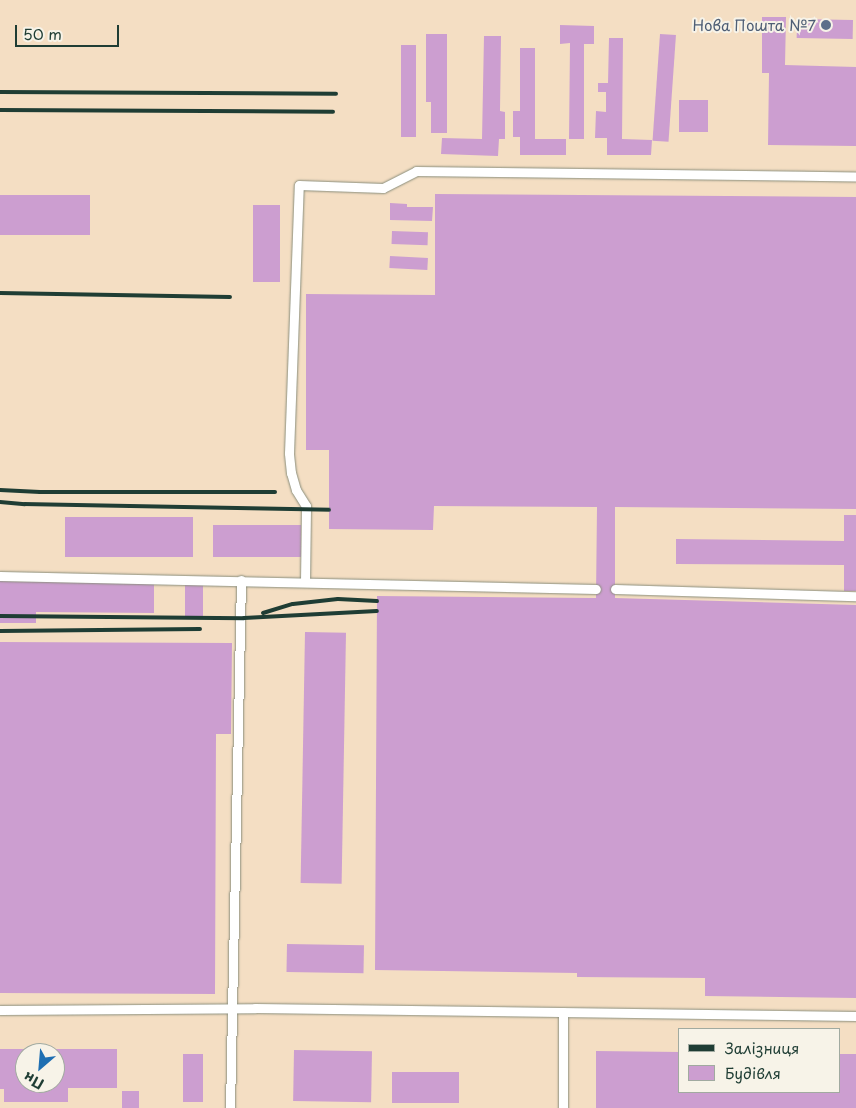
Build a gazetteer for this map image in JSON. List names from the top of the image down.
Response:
{
  "places": ["Нова Пошта №7"],
  "legend": ["Залізниця", "Будівля"],
  "scale_bar": "50 m",
  "north": "bottom left"
}
